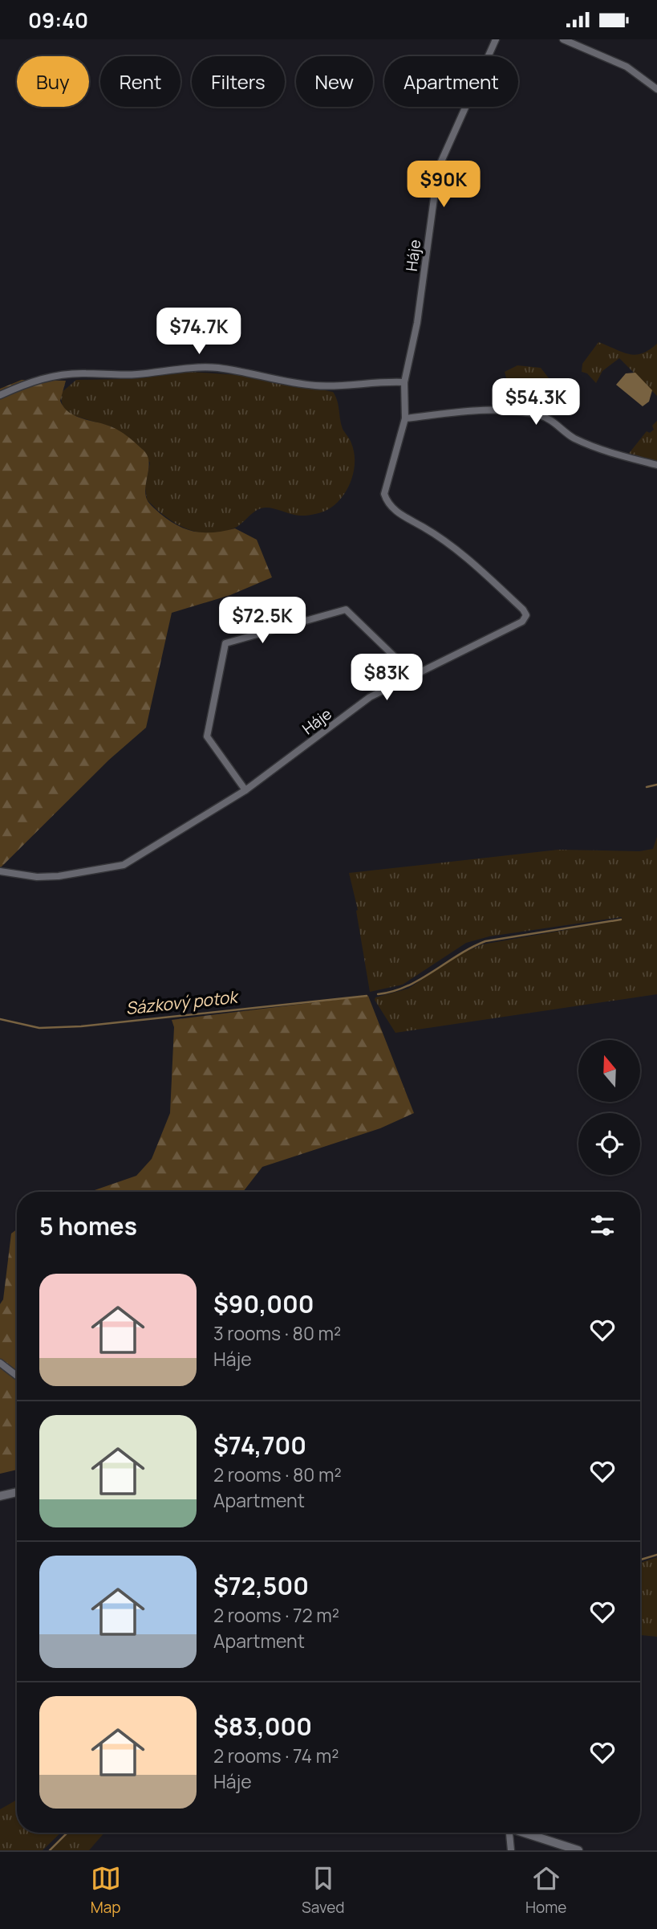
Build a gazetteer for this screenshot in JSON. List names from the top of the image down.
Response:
{
  "streets": {
    "street": ["Háje"]
  },
  "water": ["Sázkový potok"],
  "north": "top",
  "page": {
    "status": "09:40",
    "chip": [
      "Buy",
      "Rent",
      "Filters",
      "New",
      "Apartment"
    ],
    "price": [
      "$90K",
      "$74.7K",
      "$54.3K",
      "$72.5K",
      "$83K"
    ],
    "heading": "5 homes",
    "list": [
      {
        "name": "$90,000",
        "note": "3 rooms · 80 m² · Háje"
      },
      {
        "name": "$74,700",
        "note": "2 rooms · 80 m² · Apartment"
      },
      {
        "name": "$72,500",
        "note": "2 rooms · 72 m² · Apartment"
      },
      {
        "name": "$83,000",
        "note": "2 rooms · 74 m² · Háje"
      }
    ],
    "tabs": ["Map", "Saved", "Home"]
  }
}
